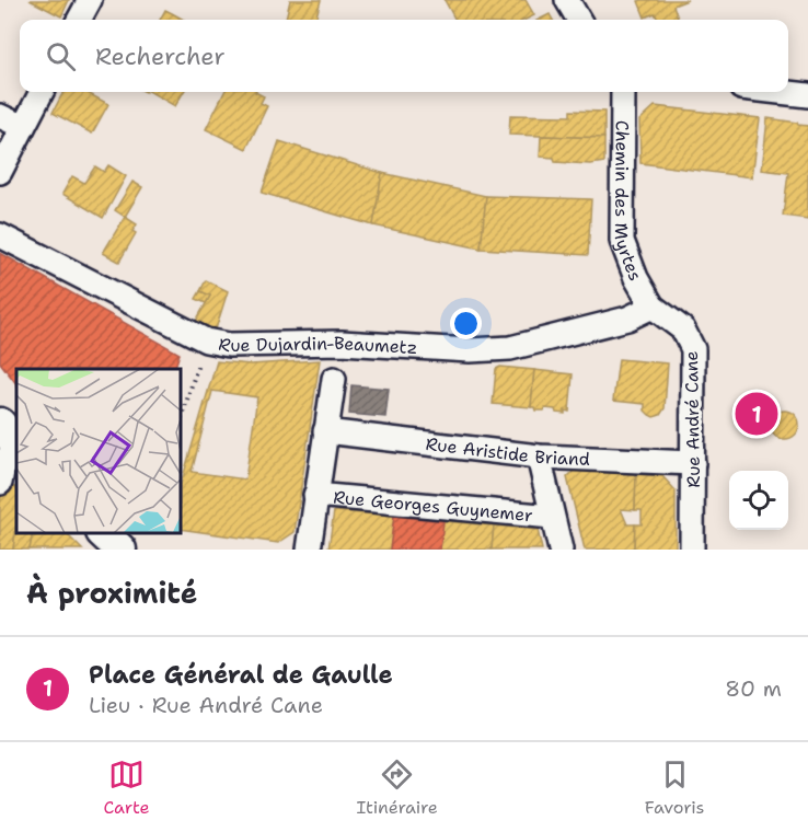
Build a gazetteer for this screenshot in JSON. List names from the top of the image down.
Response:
{
  "streets": {
    "street": [
      "Chemin des Myrtes",
      "Rue Dujardin-Beaumetz",
      "Rue André Cane",
      "Rue Aristide Briand",
      "Rue Georges Guynemer"
    ]
  },
  "crossings": [
    ["Chemin des Myrtes", "Rue Dujardin-Beaumetz"],
    ["Chemin des Myrtes", "Rue André Cane"],
    ["Rue Dujardin-Beaumetz", "Rue André Cane"],
    ["Rue André Cane", "Rue Aristide Briand"]
  ],
  "page": {
    "search": "Rechercher",
    "pins": "1",
    "heading": "À proximité",
    "list": [
      {
        "mark": "1",
        "name": "Place Général de Gaulle",
        "note": "Lieu · Rue André Cane",
        "value": "80 m"
      }
    ],
    "nav": ["Carte", "Itinéraire", "Favoris"]
  }
}
